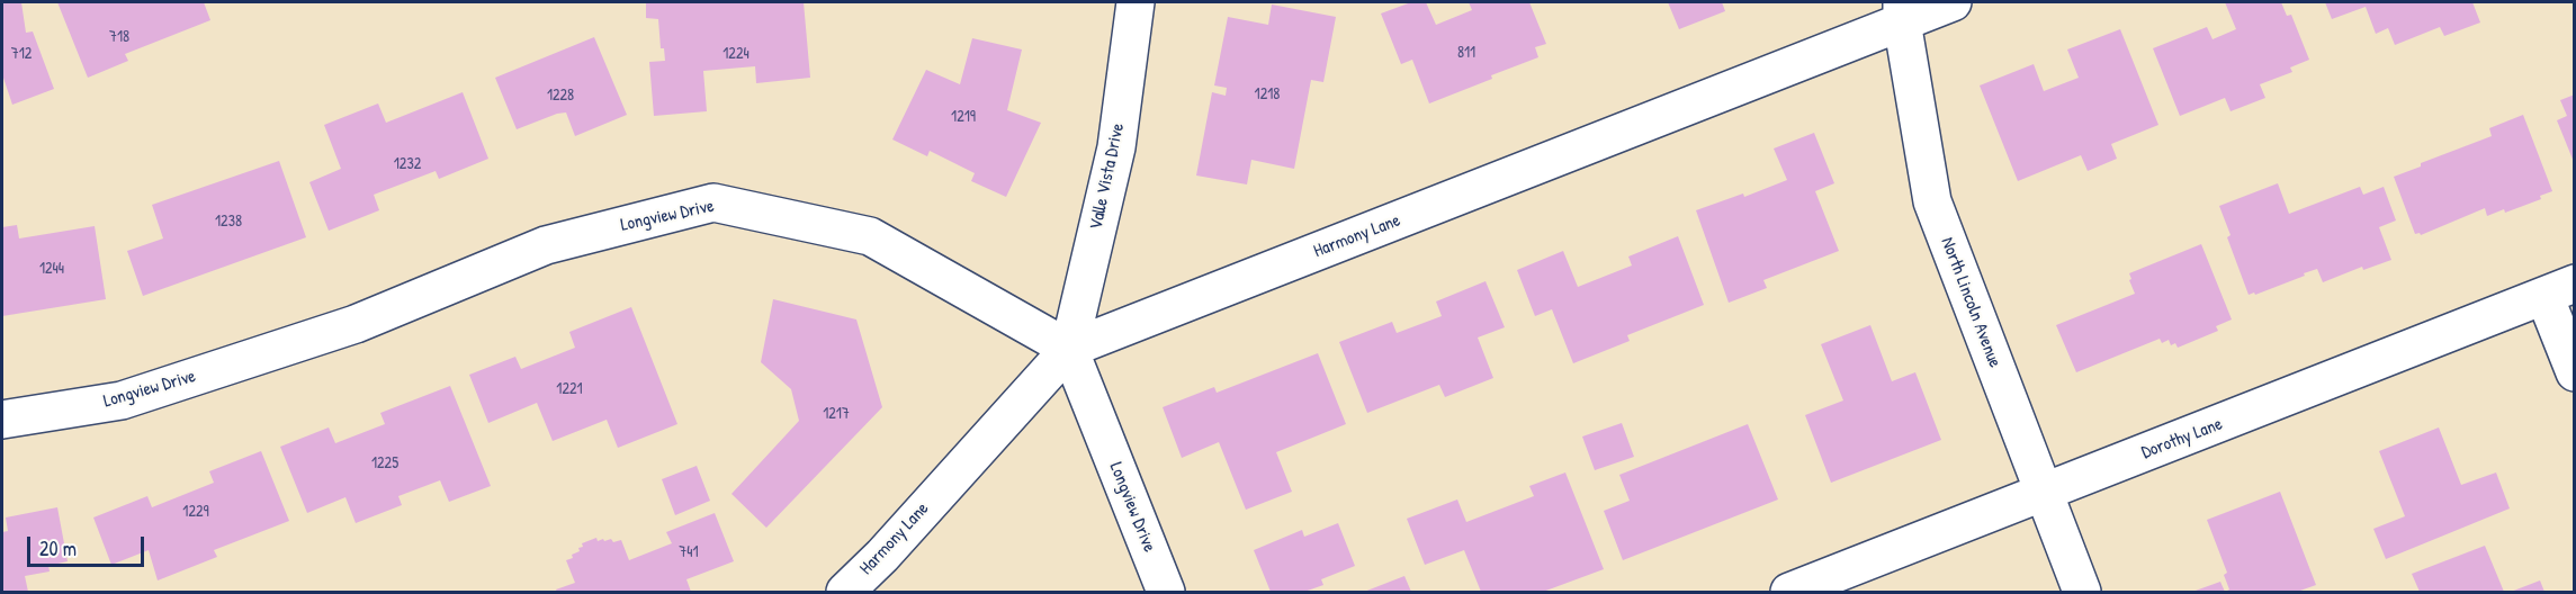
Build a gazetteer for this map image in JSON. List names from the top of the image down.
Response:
{
  "streets": {
    "street": [
      "Valle Vista Drive",
      "Longview Drive",
      "Harmony Lane",
      "North Lincoln Avenue",
      "Dorothy Lane"
    ]
  },
  "crossings": [
    ["Valle Vista Drive", "Longview Drive"],
    ["Valle Vista Drive", "Harmony Lane"],
    ["Longview Drive", "Harmony Lane"],
    ["Harmony Lane", "North Lincoln Avenue"],
    ["North Lincoln Avenue", "Dorothy Lane"]
  ],
  "house_numbers": [
    "718",
    "811",
    "712",
    "1224",
    "1218",
    "1228",
    "1219",
    "1232",
    "1238",
    "1244",
    "1221",
    "1217",
    "1225",
    "1229",
    "741"
  ],
  "scale_bar": "20 m"
}
